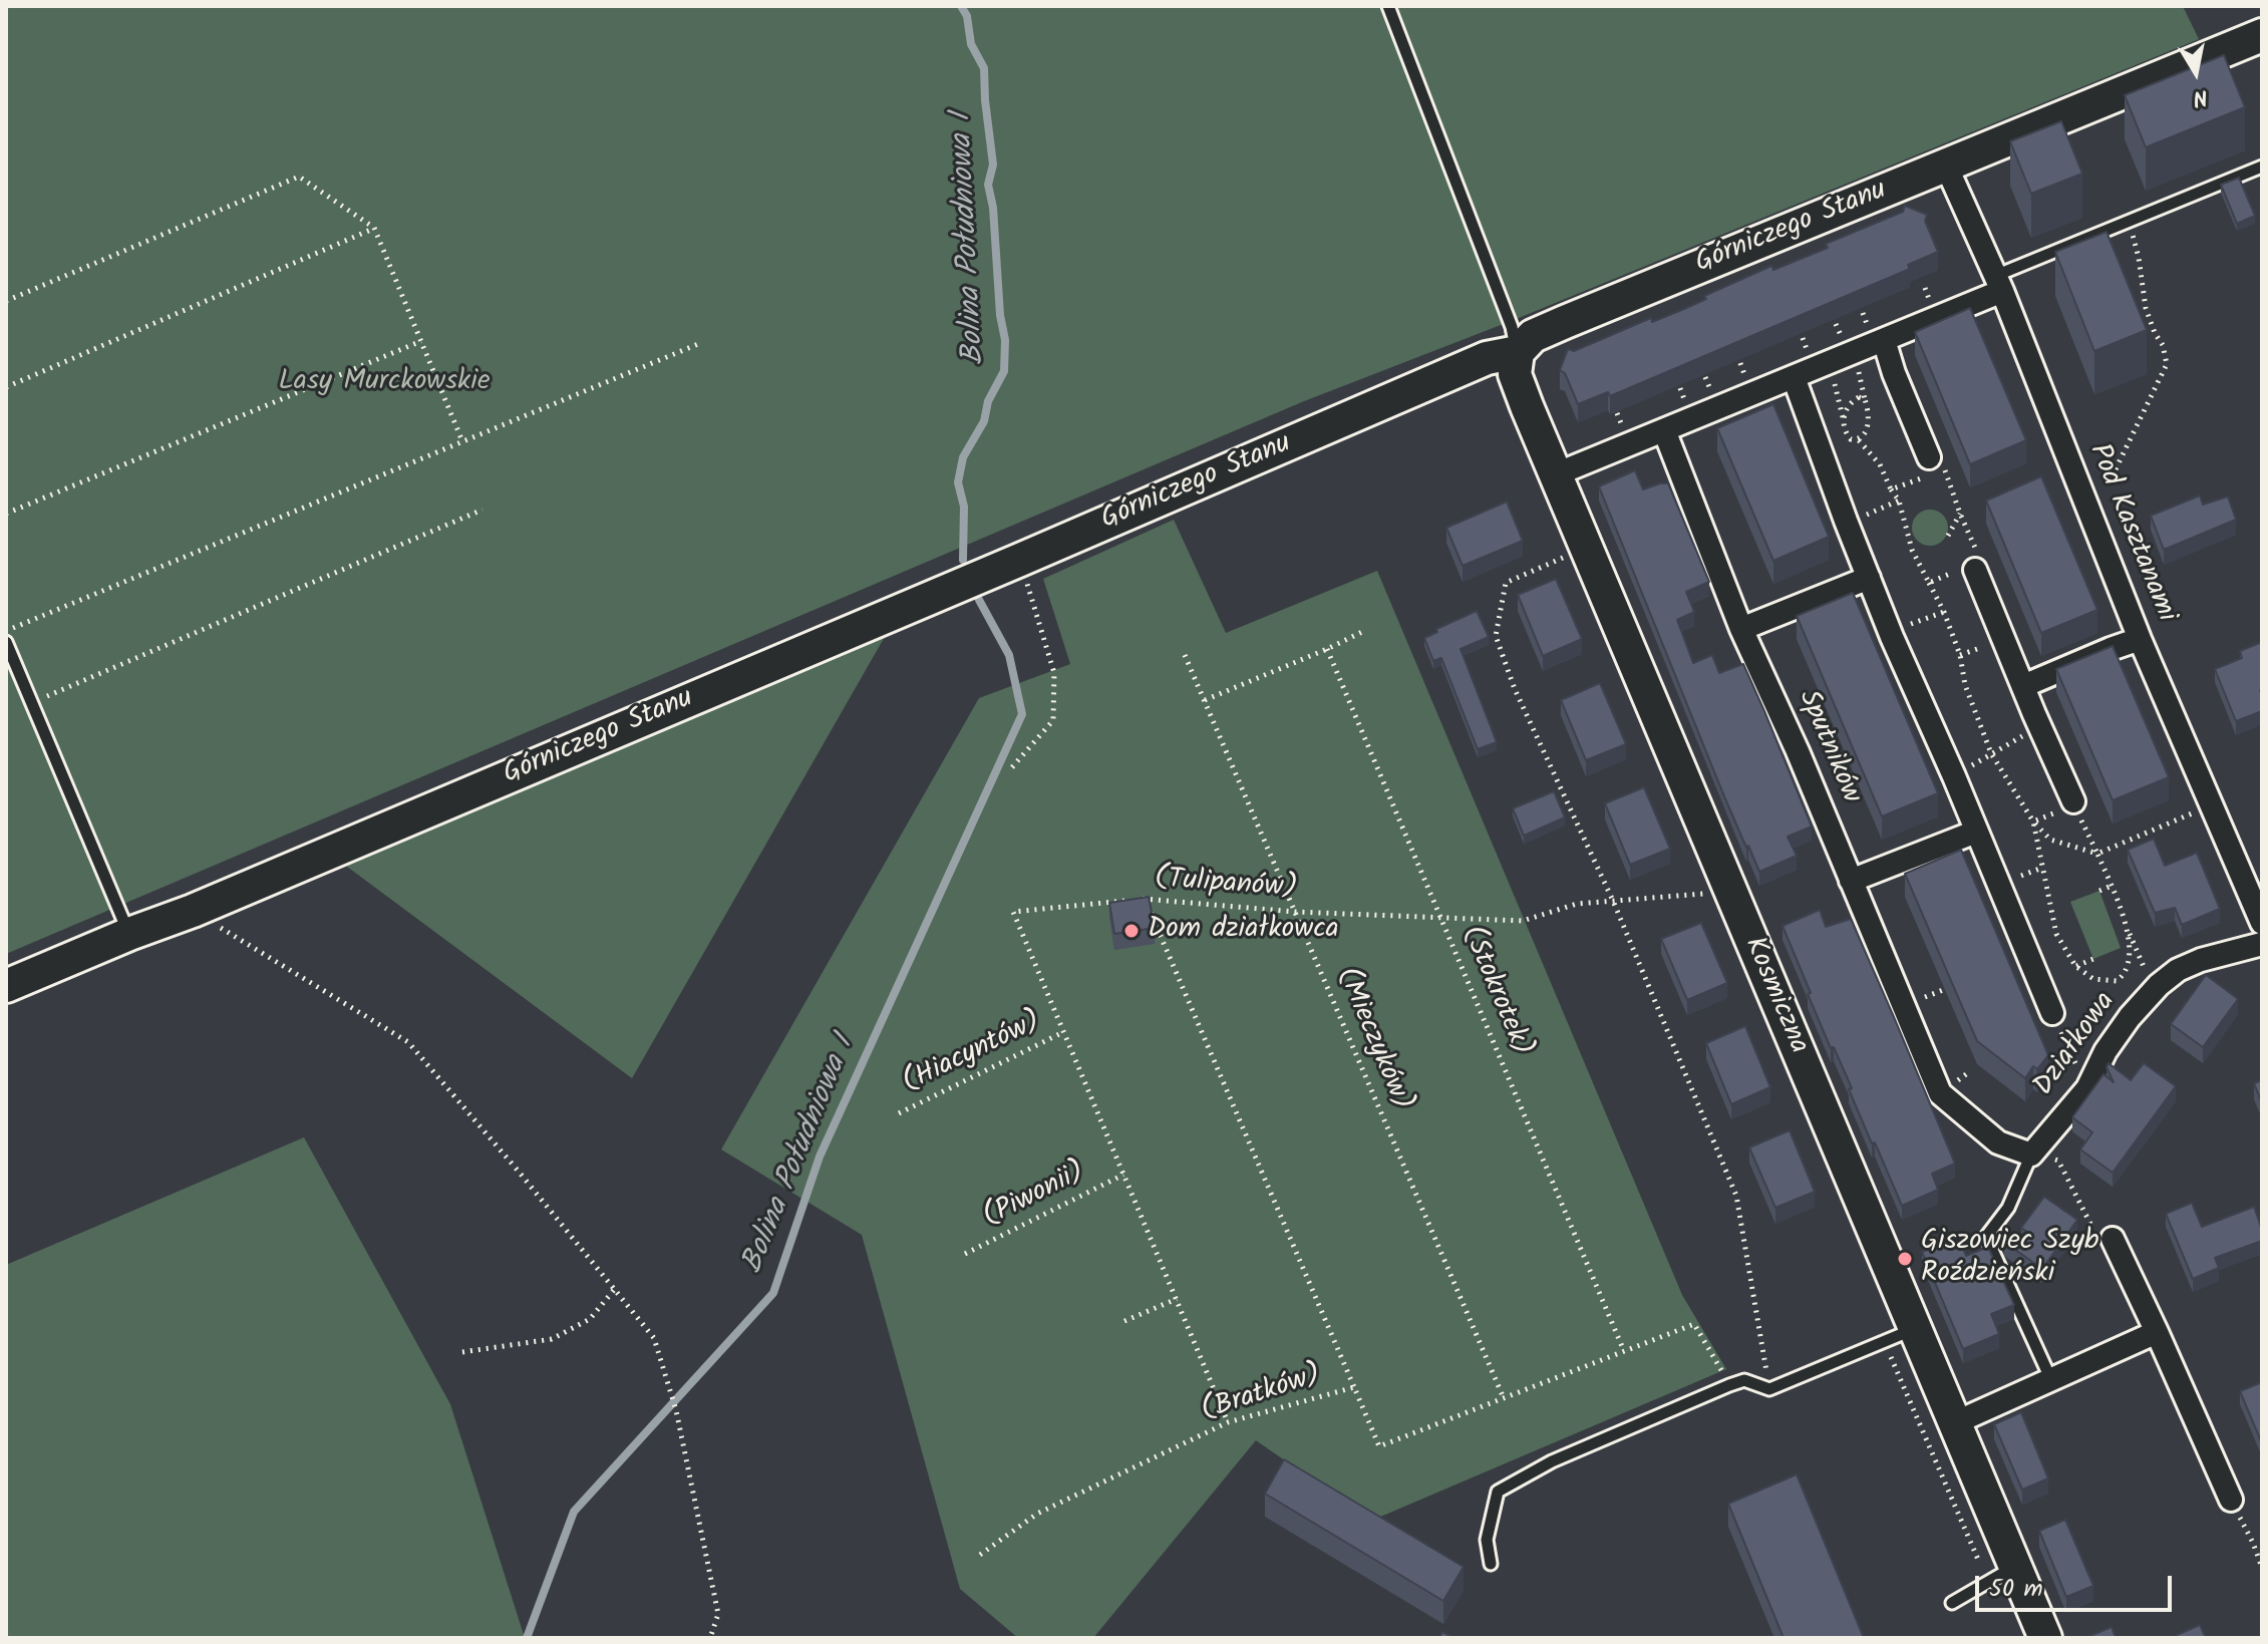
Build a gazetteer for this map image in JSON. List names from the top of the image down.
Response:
{
  "streets": {
    "street": [
      "Górniczego Stanu",
      "Pod Kasztanami",
      "Sputników",
      "Kosmiczna",
      "Działkowa"
    ],
    "path": [
      "(Tulipanów)",
      "(Stokrotek)",
      "(Mieczyków)",
      "(Hiacyntów)",
      "(Piwonii)",
      "(Bratków)"
    ]
  },
  "crossings": [
    ["Górniczego Stanu", "Pod Kasztanami"],
    ["Górniczego Stanu", "Kosmiczna"],
    ["Sputników", "Działkowa"],
    ["(Tulipanów)", "(Stokrotek)"],
    ["(Tulipanów)", "Kosmiczna"],
    ["(Tulipanów)", "(Mieczyków)"],
    ["(Tulipanów)", "(Hiacyntów)"],
    ["(Tulipanów)", "(Piwonii)"],
    ["(Tulipanów)", "(Bratków)"],
    ["(Stokrotek)", "(Bratków)"],
    ["(Mieczyków)", "(Bratków)"]
  ],
  "water": ["Bolina Południowa I"],
  "parks": ["Lasy Murckowskie"],
  "places": ["Dom działkowca", "Giszowiec Szyb Roździeński"],
  "scale_bar": "50 m",
  "north": "bottom"
}
